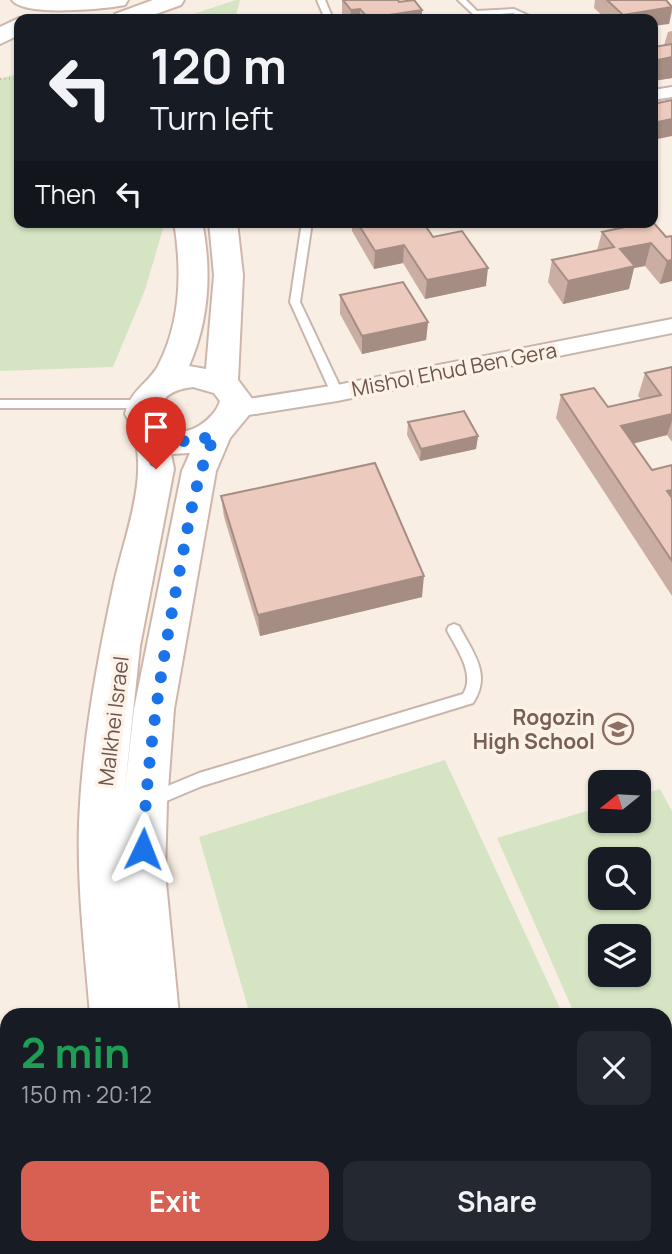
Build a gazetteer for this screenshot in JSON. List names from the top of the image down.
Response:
{
  "streets": {
    "street": ["Mishol Ehud Ben Gera", "Malkhei Israel"]
  },
  "crossings": [
    ["Mishol Ehud Ben Gera", "Malkhei Israel"]
  ],
  "places": {
    "school or university": ["Rogozin High School"]
  },
  "north": "left",
  "page": {
    "turn": ["120 m", "Turn left"],
    "then": "Then",
    "heading": ["2 min", "150 m · 20:12"],
    "buttons": ["Exit", "Share"]
  }
}
